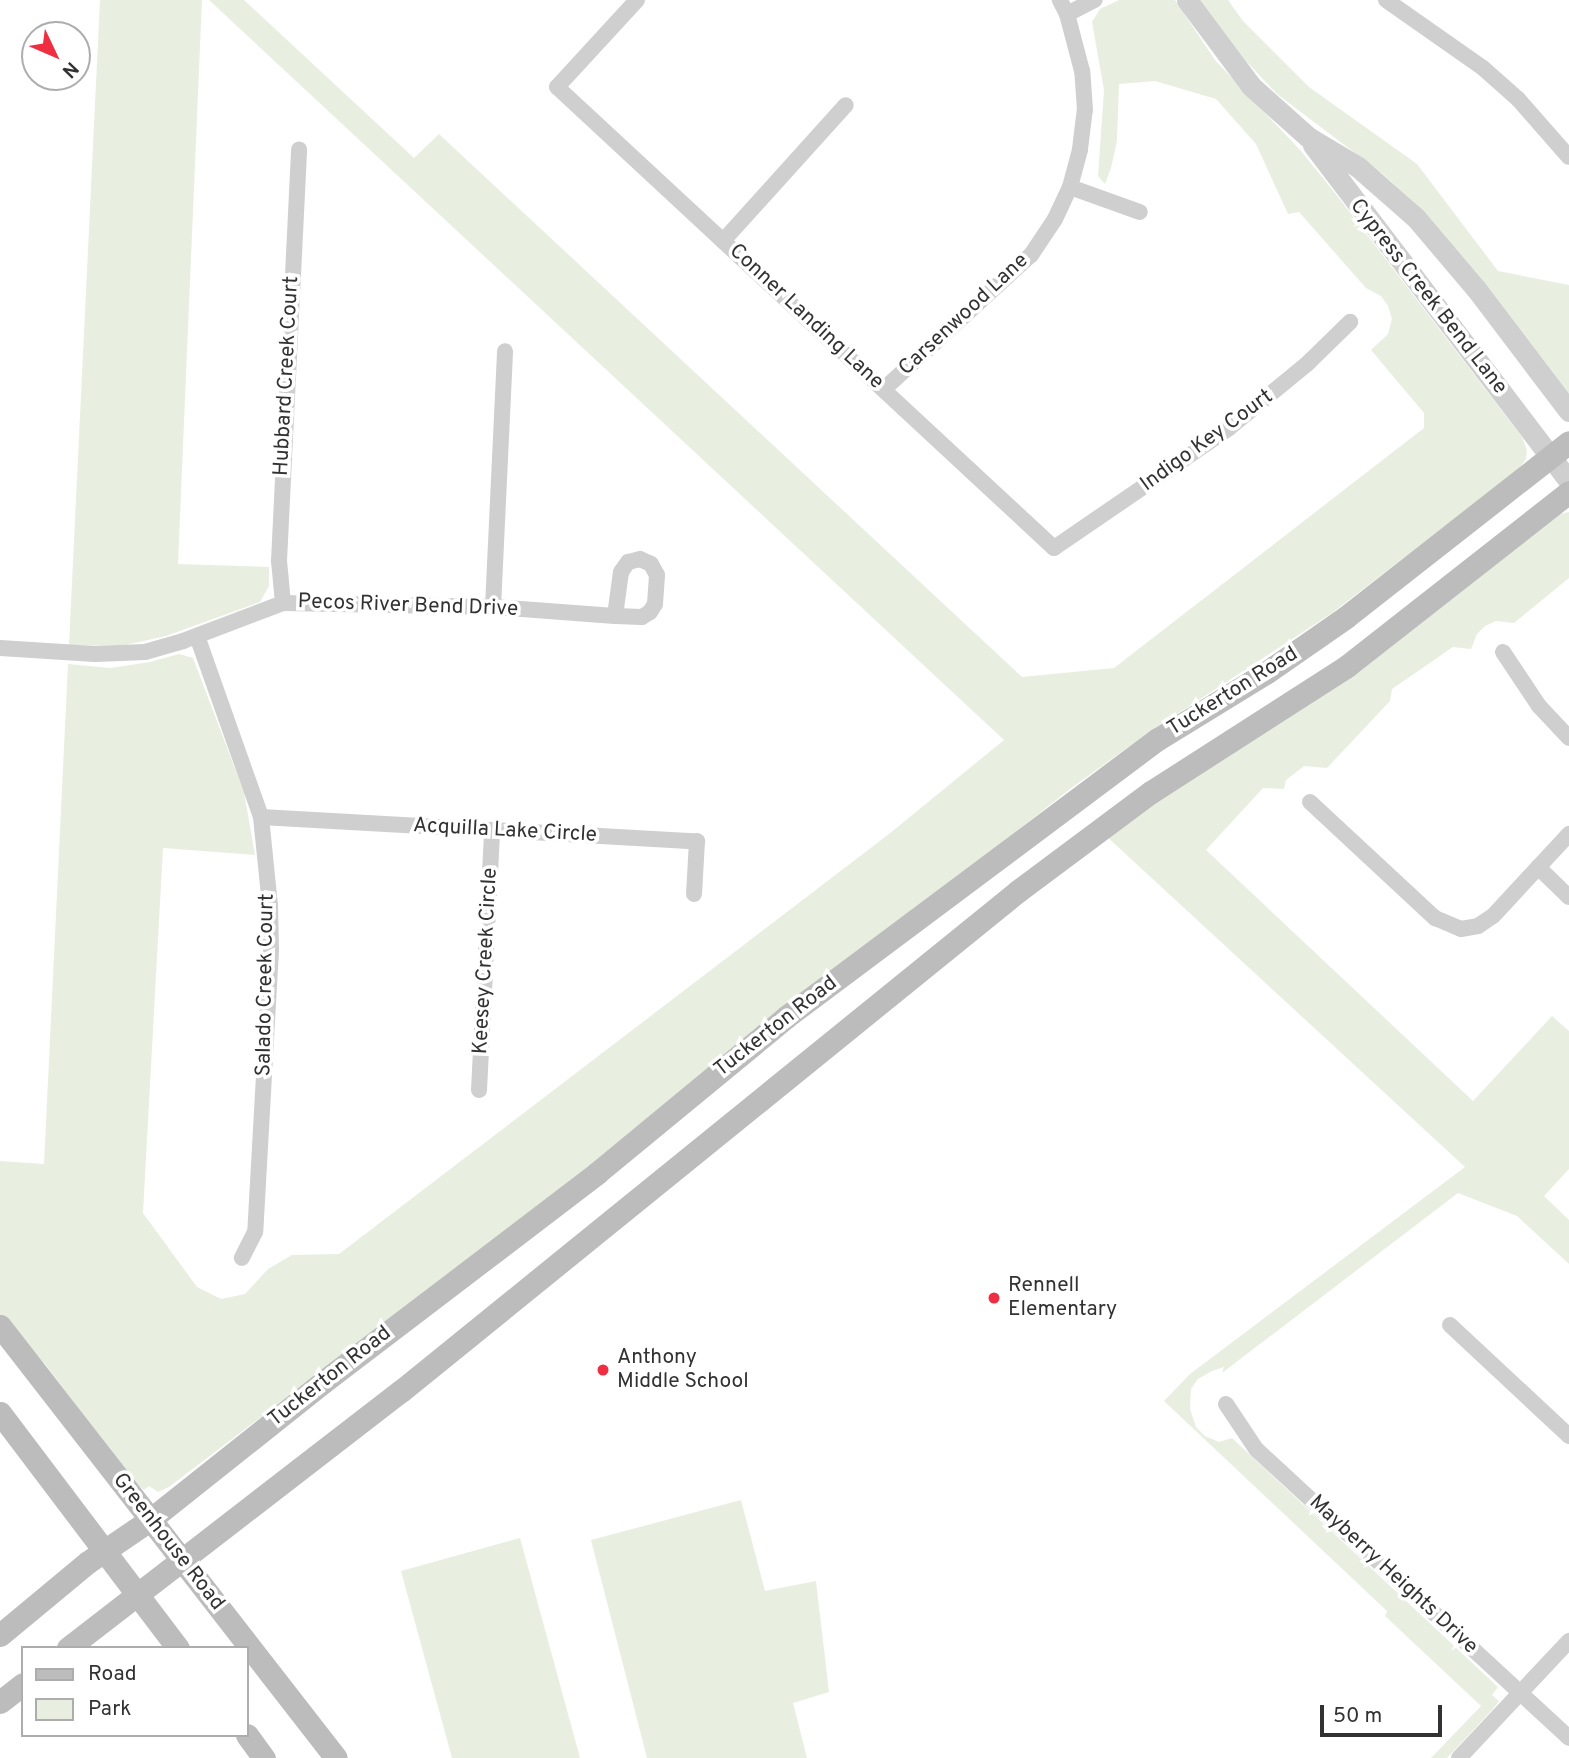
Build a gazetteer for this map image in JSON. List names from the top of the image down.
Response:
{
  "streets": {
    "main road": ["Tuckerton Road", "Greenhouse Road"],
    "street": [
      "Cypress Creek Bend Lane",
      "Carsenwood Lane",
      "Conner Landing Lane",
      "Hubbard Creek Court",
      "Indigo Key Court",
      "Pecos River Bend Drive",
      "Acquilla Lake Circle",
      "Keesey Creek Circle",
      "Salado Creek Court",
      "Mayberry Heights Drive"
    ]
  },
  "crossings": [
    ["Cypress Creek Bend Lane", "Tuckerton Road"],
    ["Carsenwood Lane", "Conner Landing Lane"],
    ["Conner Landing Lane", "Indigo Key Court"],
    ["Hubbard Creek Court", "Pecos River Bend Drive"],
    ["Pecos River Bend Drive", "Salado Creek Court"],
    ["Tuckerton Road", "Greenhouse Road"],
    ["Acquilla Lake Circle", "Keesey Creek Circle"],
    ["Acquilla Lake Circle", "Salado Creek Court"]
  ],
  "places": ["Rennell Elementary", "Anthony Middle School"],
  "legend": ["Road", "Park"],
  "scale_bar": "50 m",
  "north": "bottom right"
}
